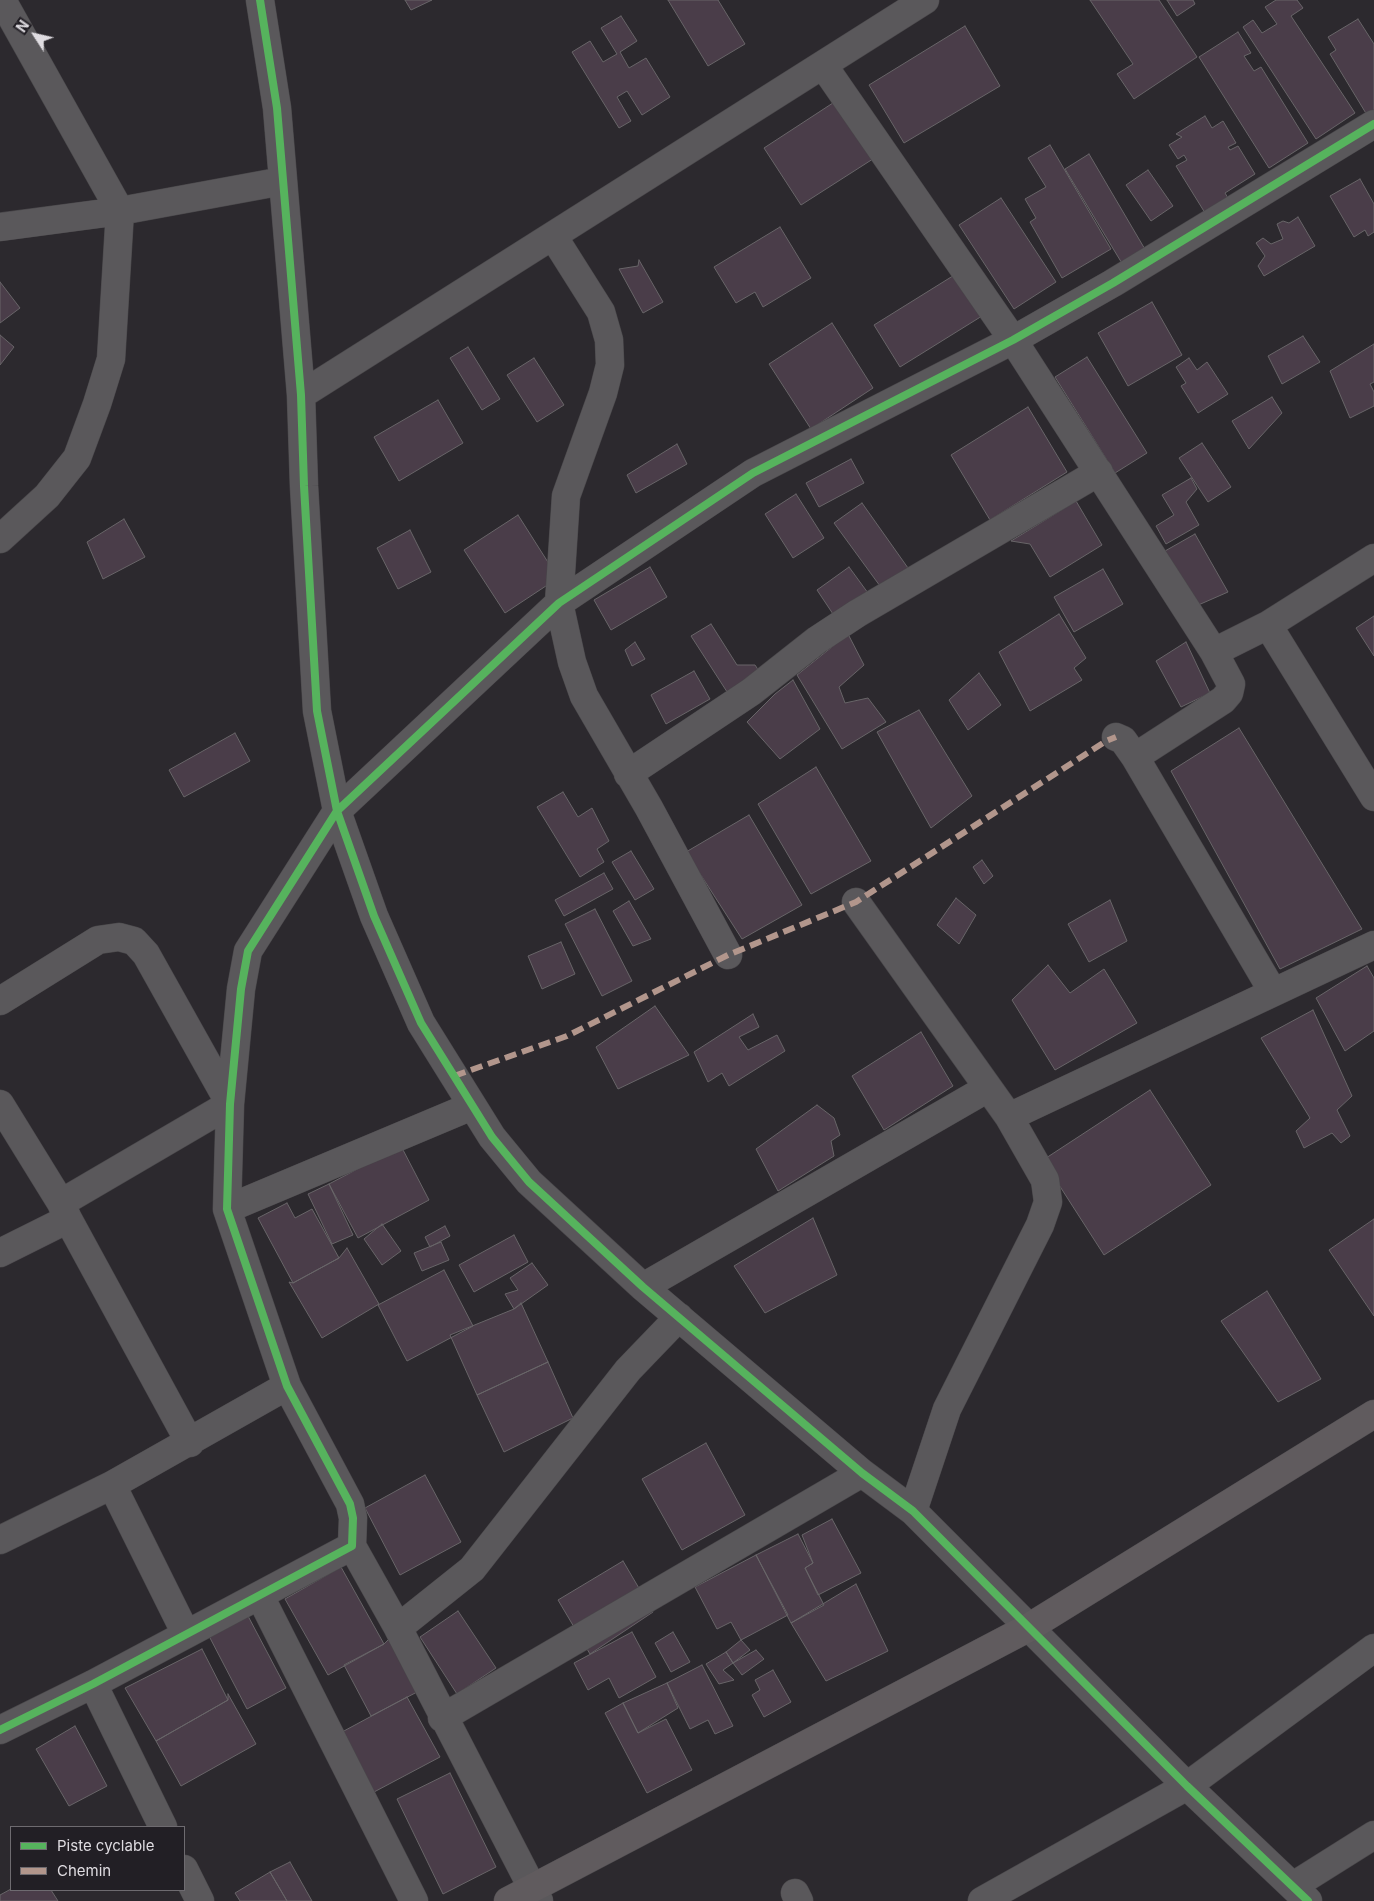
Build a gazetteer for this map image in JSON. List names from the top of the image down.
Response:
{
  "legend": ["Piste cyclable", "Chemin"],
  "north": "top left"
}
